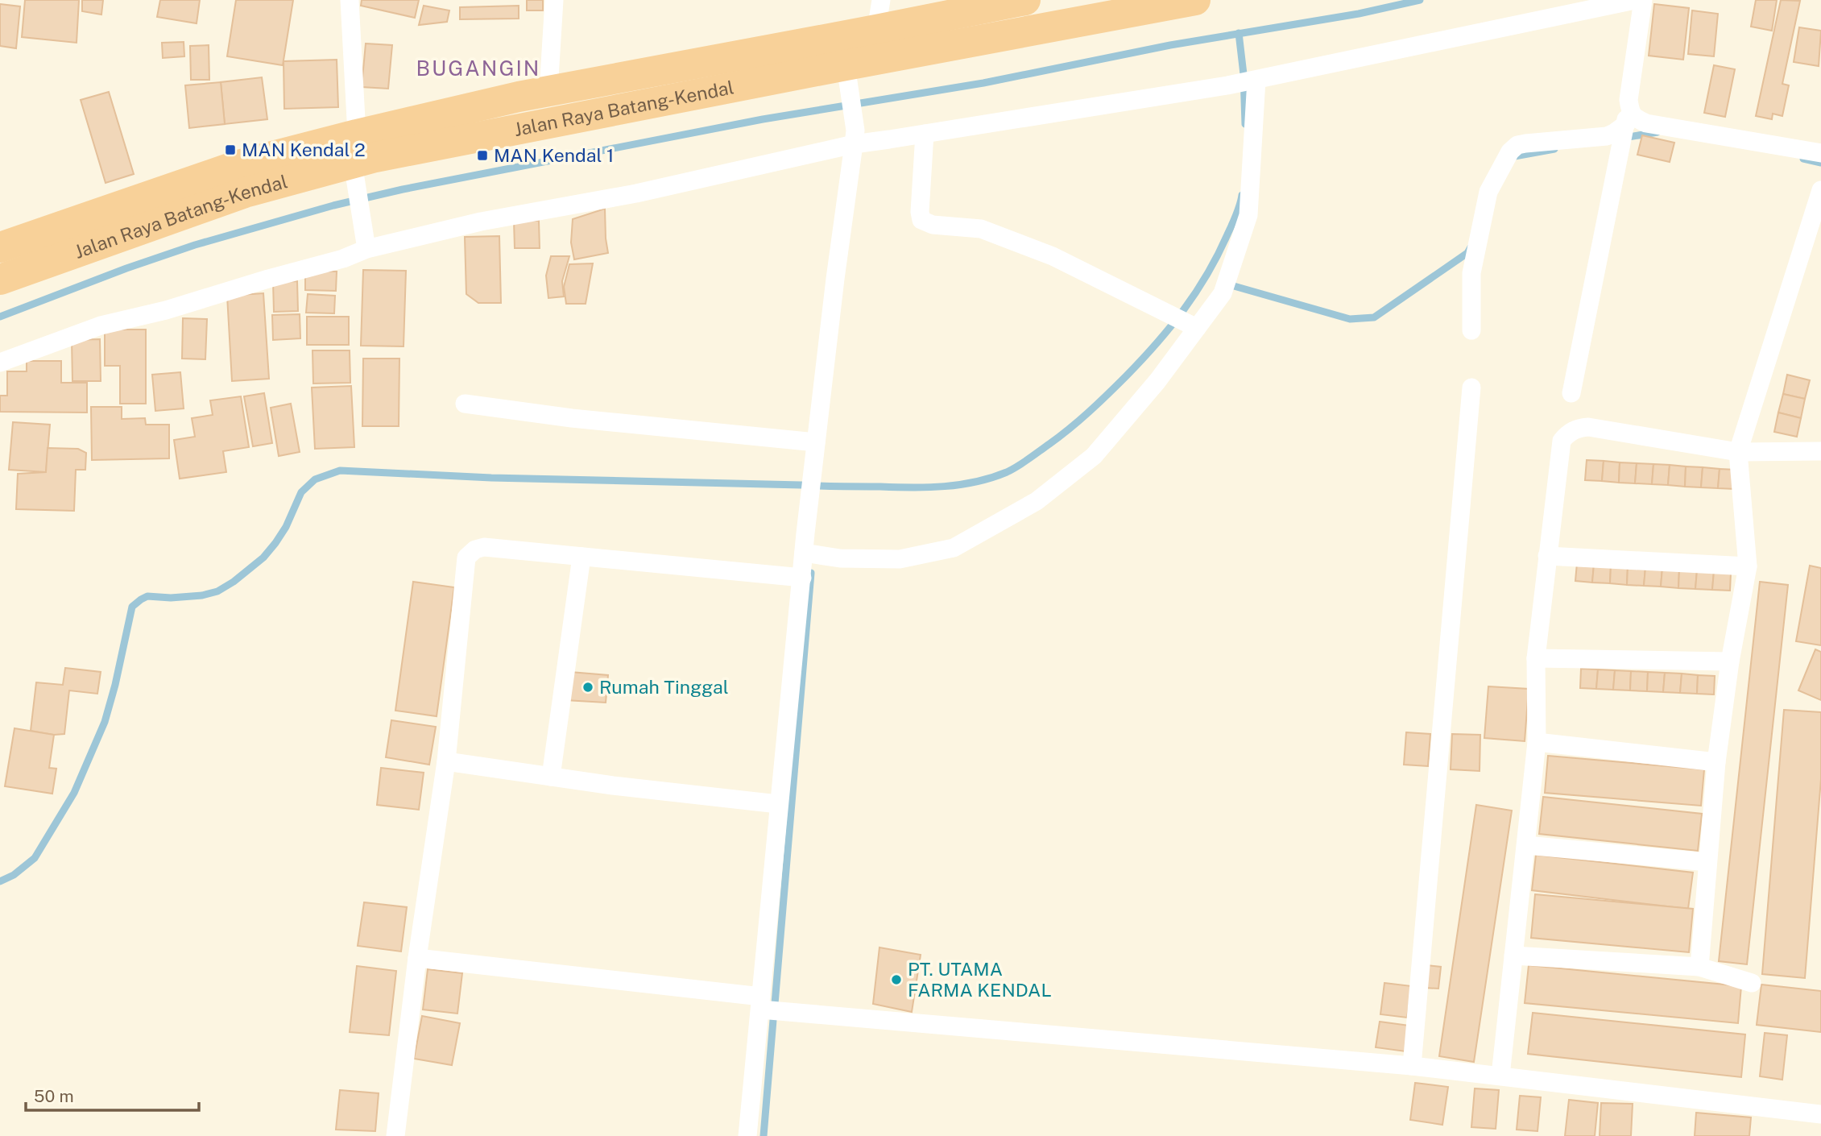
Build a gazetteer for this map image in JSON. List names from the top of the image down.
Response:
{
  "streets": {
    "highway": ["Jalan Raya Batang-Kendal"]
  },
  "districts": ["BUGANGIN"],
  "places": {
    "transit": ["MAN Kendal 2", "MAN Kendal 1"],
    "other": ["Rumah Tinggal", "PT. UTAMA FARMA KENDAL"]
  },
  "scale_bar": "50 m"
}
